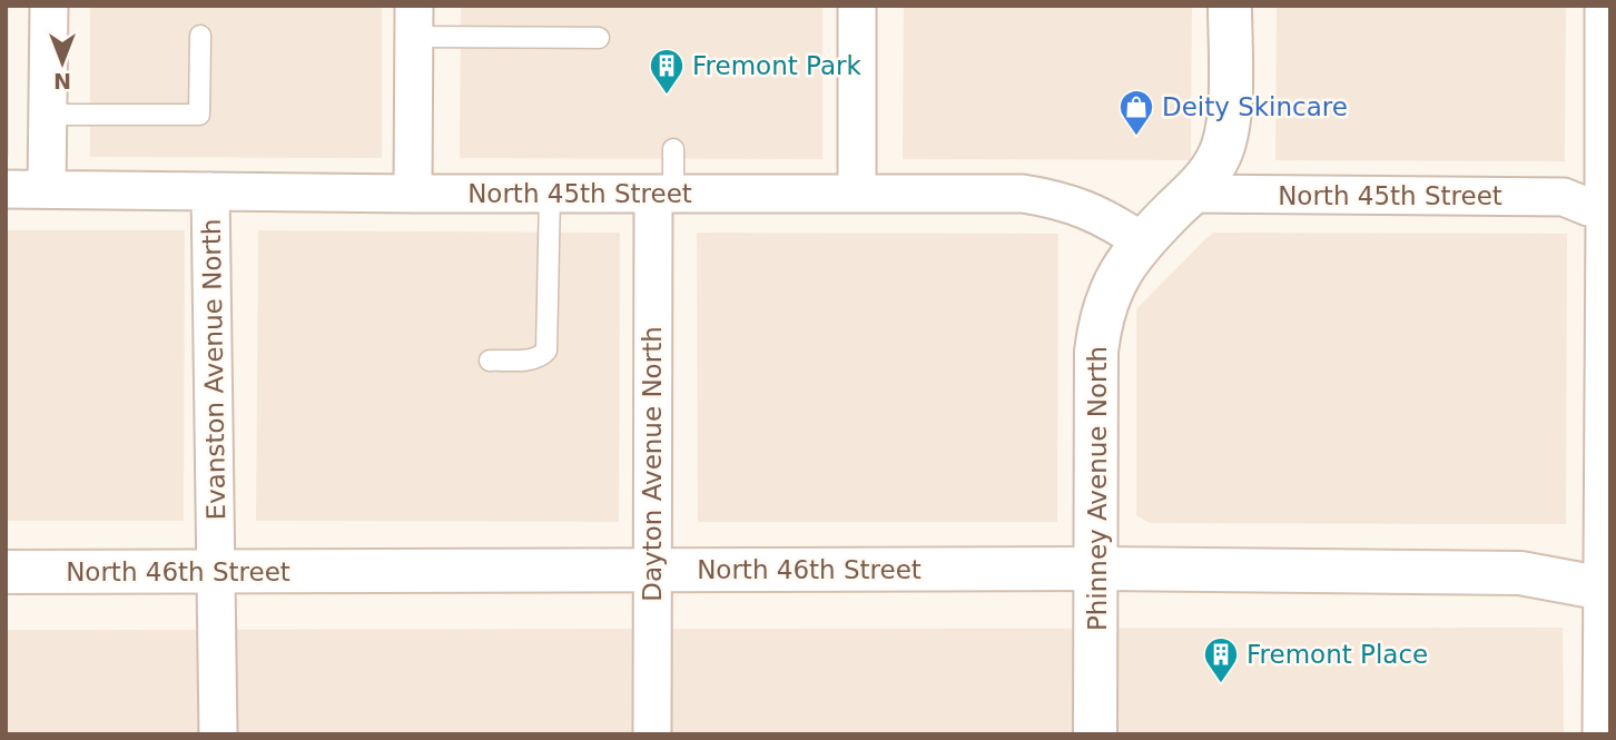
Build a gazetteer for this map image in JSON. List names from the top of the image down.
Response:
{
  "streets": {
    "main road": ["Phinney Avenue North", "North 46th Street"],
    "street": ["North 45th Street", "Evanston Avenue North", "Dayton Avenue North"]
  },
  "crossings": [
    ["North 45th Street", "Evanston Avenue North"],
    ["North 45th Street", "Dayton Avenue North"],
    ["North 45th Street", "Phinney Avenue North"],
    ["Evanston Avenue North", "North 46th Street"],
    ["Dayton Avenue North", "North 46th Street"],
    ["Phinney Avenue North", "North 46th Street"]
  ],
  "places": {
    "building": ["Fremont Park", "Fremont Place"],
    "shop": ["Deity Skincare"]
  },
  "north": "bottom"
}
